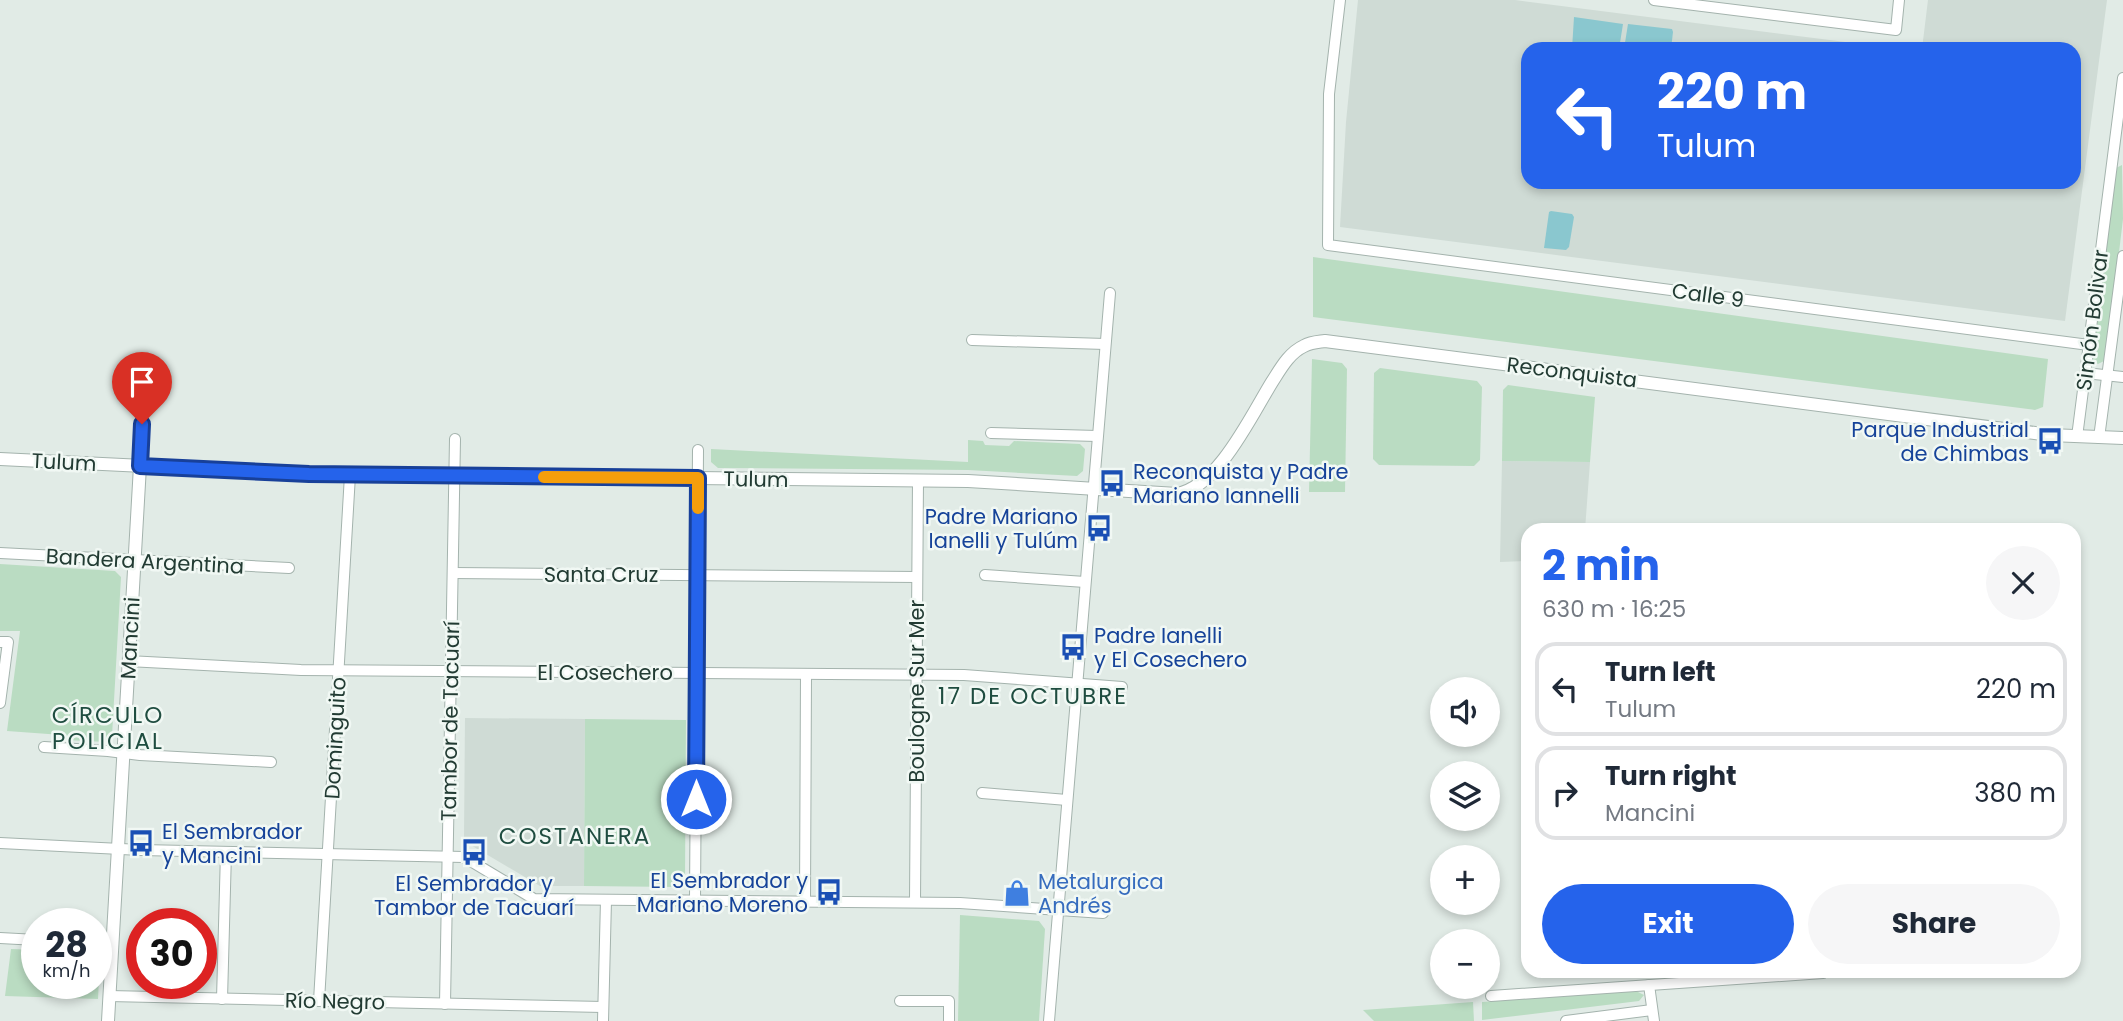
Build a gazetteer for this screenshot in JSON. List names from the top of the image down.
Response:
{
  "streets": {
    "street": [
      "Calle 9",
      "Simón Bolivar",
      "Reconquista",
      "Tulum",
      "Bandera Argentina",
      "Santa Cruz",
      "Mancini",
      "El Cosechero",
      "Boulogne Sur Mer",
      "Tambor de Tacuarí",
      "Dominguito",
      "Río Negro"
    ]
  },
  "crossings": [
    ["Calle 9", "Simón Bolivar"],
    ["Simón Bolivar", "Reconquista"],
    ["Reconquista", "Tulum"],
    ["Tulum", "Mancini"],
    ["Tulum", "Boulogne Sur Mer"],
    ["Tulum", "Tambor de Tacuarí"],
    ["Tulum", "Dominguito"],
    ["Bandera Argentina", "Mancini"],
    ["Santa Cruz", "Boulogne Sur Mer"],
    ["Santa Cruz", "Tambor de Tacuarí"],
    ["Mancini", "El Cosechero"],
    ["El Cosechero", "Boulogne Sur Mer"],
    ["El Cosechero", "Tambor de Tacuarí"],
    ["El Cosechero", "Dominguito"],
    ["Tambor de Tacuarí", "Río Negro"],
    ["Dominguito", "Río Negro"]
  ],
  "districts": ["17 DE OCTUBRE", "CÍRCULO POLICIAL", "COSTANERA"],
  "places": {
    "bus stop": [
      "Parque Industrial de Chimbas",
      "Reconquista y Padre Mariano Iannelli",
      "Padre Mariano Ianelli y Tulúm",
      "Padre Ianelli y El Cosechero",
      "El Sembrador y Mancini",
      "El Sembrador y Tambor de Tacuarí",
      "El Sembrador y Mariano Moreno"
    ],
    "shop": ["Metalurgica Andrés"]
  },
  "page": {
    "turn": ["220 m", "Tulum"],
    "heading": ["2 min", "630 m · 16:25"],
    "list": [
      {
        "name": "Turn left",
        "note": "Tulum",
        "value": "220 m"
      },
      {
        "name": "Turn right",
        "note": "Mancini",
        "value": "380 m"
      }
    ],
    "map_buttons": ["+", "−"],
    "buttons": ["Exit", "Share"],
    "speed": "28 km/h",
    "limit": "30"
  }
}
